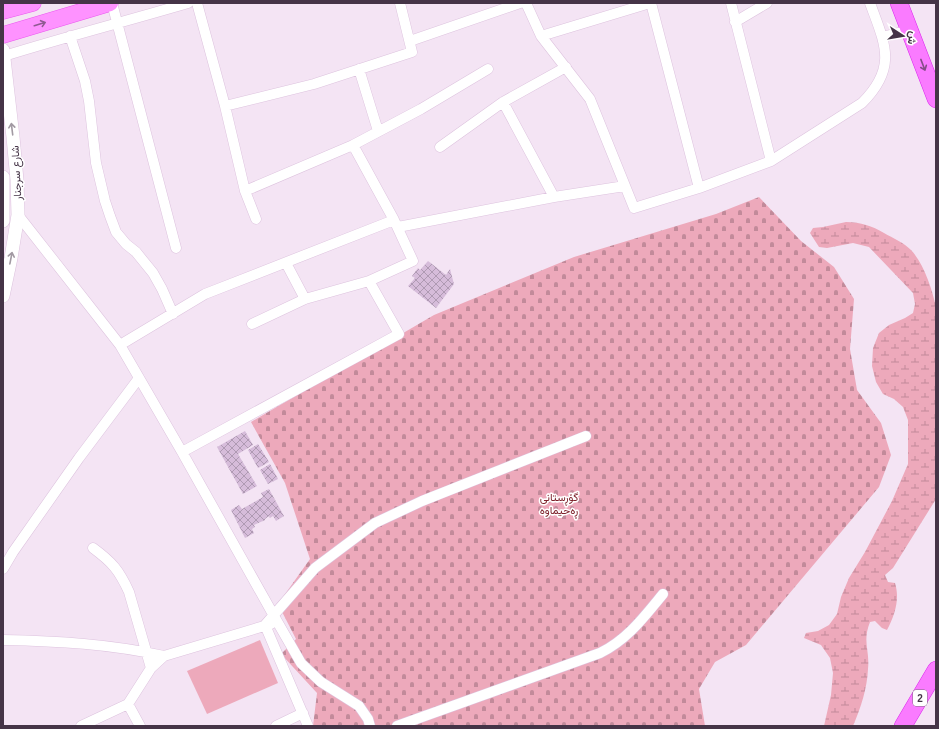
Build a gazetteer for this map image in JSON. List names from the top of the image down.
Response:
{
  "streets": {
    "highway": ["2"],
    "street": ["شارع سرجنار"]
  },
  "parks": ["گۆڕستانی ڕەحیماوە"],
  "north": "right"
}
